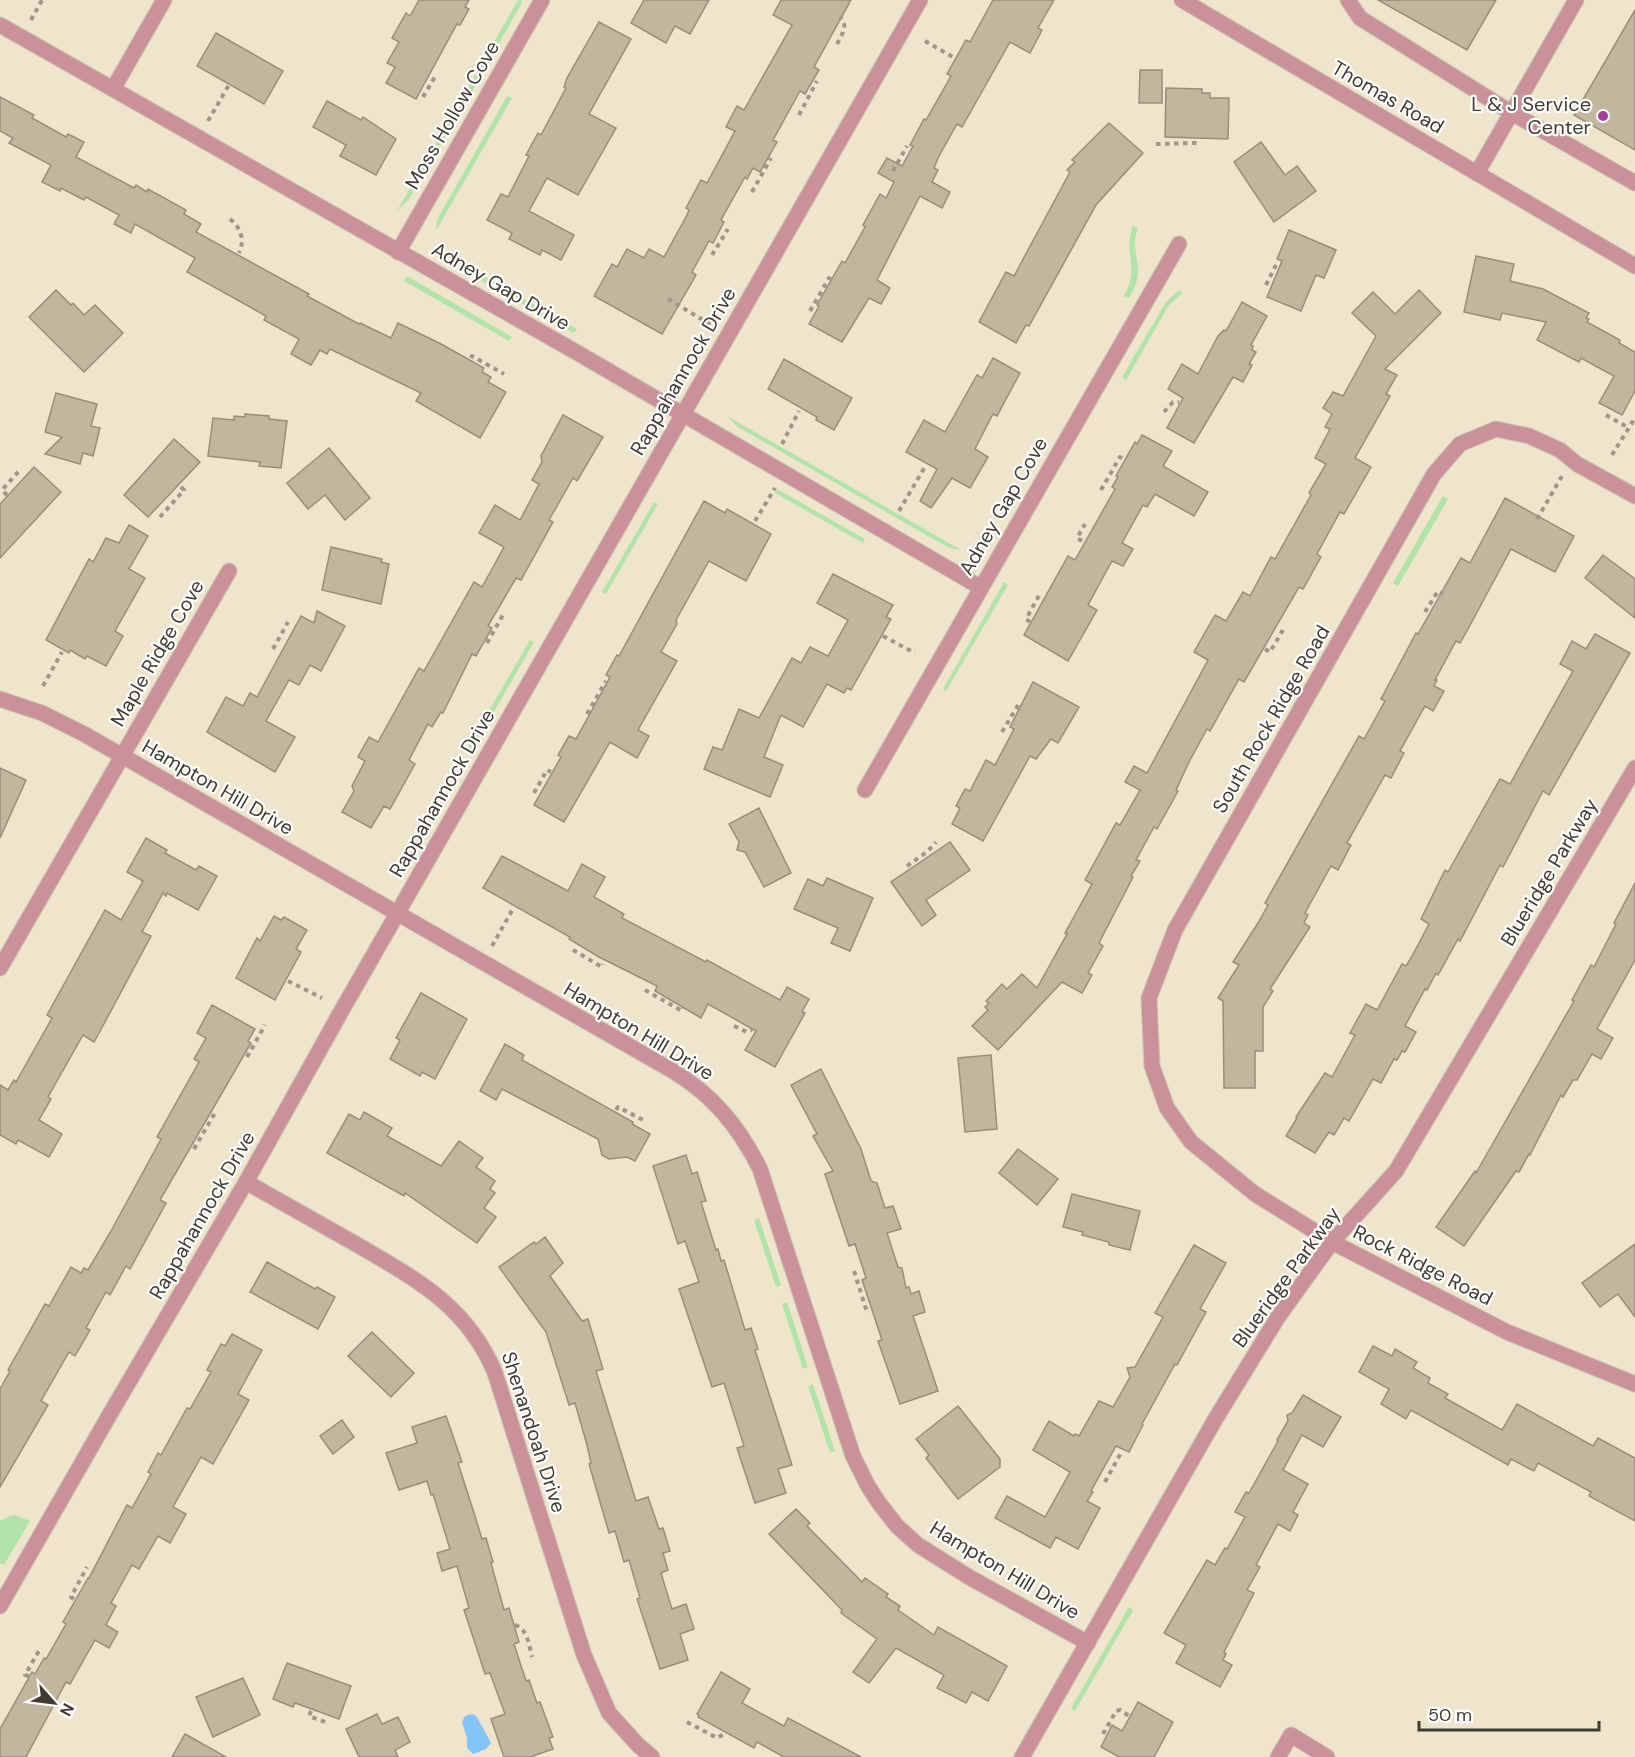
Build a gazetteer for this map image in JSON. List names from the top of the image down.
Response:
{
  "streets": {
    "street": [
      "Thomas Road",
      "Moss Hollow Cove",
      "Adney Gap Drive",
      "Rappahannock Drive",
      "Adney Gap Cove",
      "Maple Ridge Cove",
      "South Rock Ridge Road",
      "Hampton Hill Drive",
      "Blueridge Parkway",
      "Rock Ridge Road",
      "Shenandoah Drive"
    ]
  },
  "crossings": [
    ["Moss Hollow Cove", "Adney Gap Drive"],
    ["Adney Gap Drive", "Rappahannock Drive"],
    ["Adney Gap Drive", "Adney Gap Cove"],
    ["Rappahannock Drive", "Hampton Hill Drive"],
    ["Rappahannock Drive", "Shenandoah Drive"],
    ["Maple Ridge Cove", "Hampton Hill Drive"],
    ["South Rock Ridge Road", "Rock Ridge Road"],
    ["Hampton Hill Drive", "Blueridge Parkway"],
    ["Blueridge Parkway", "Rock Ridge Road"]
  ],
  "places": ["L & J Service Center"],
  "scale_bar": "50 m",
  "north": "bottom right"
}
